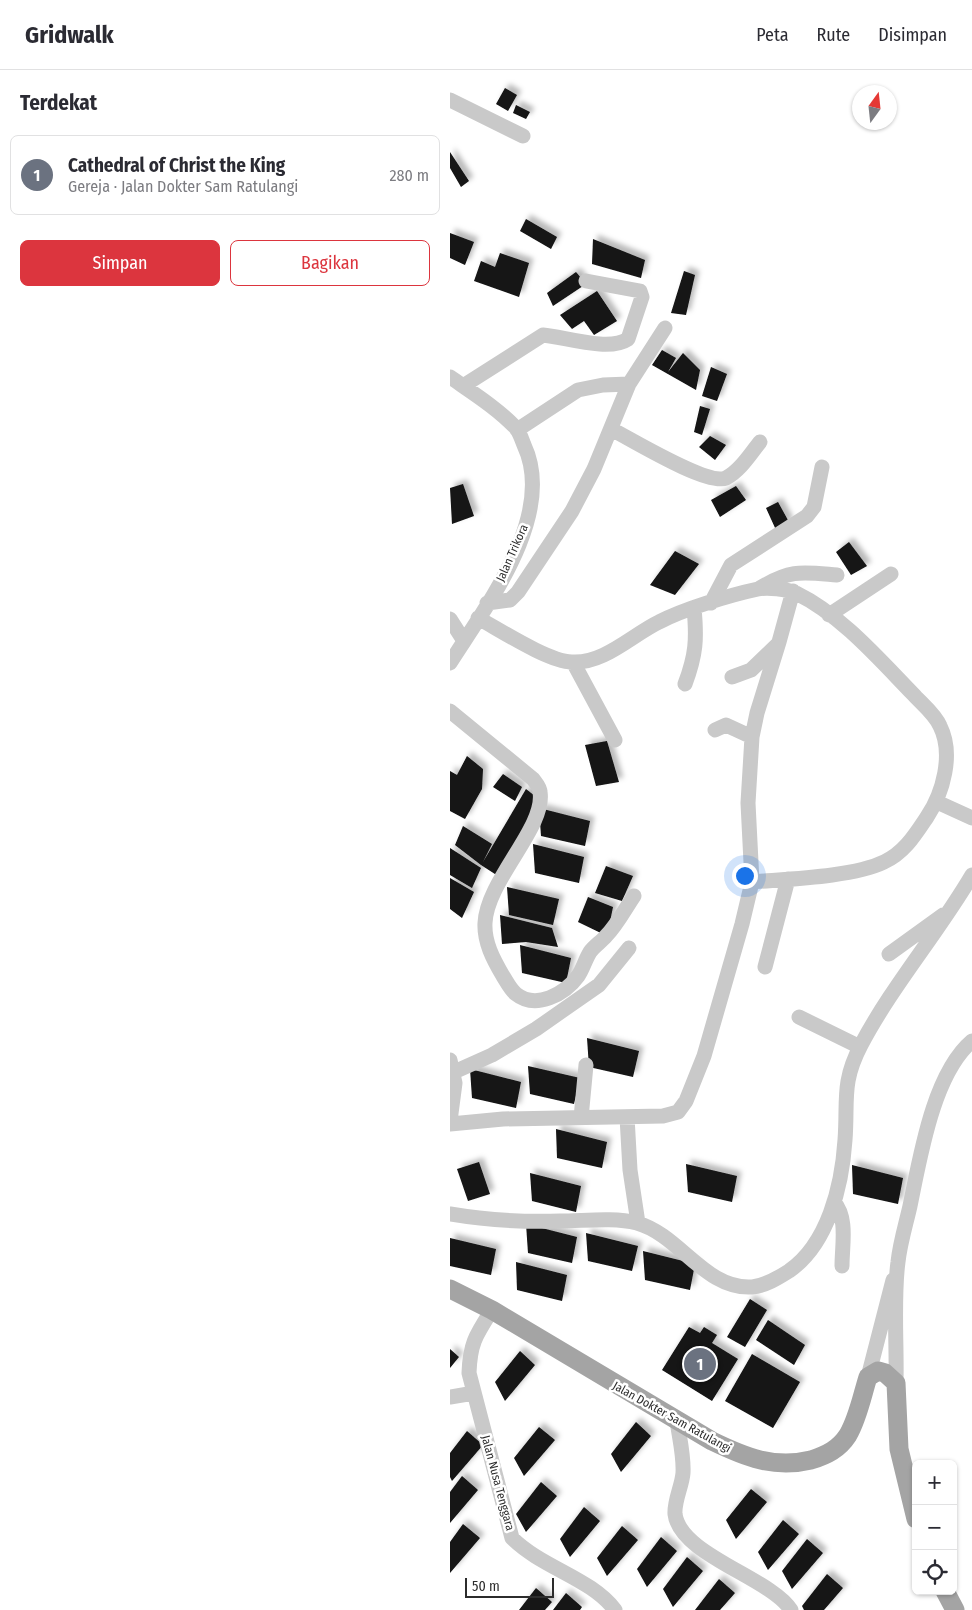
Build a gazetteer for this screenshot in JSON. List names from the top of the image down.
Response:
{
  "streets": {
    "main road": ["Jalan Dokter Sam Ratulangi"],
    "street": ["Jalan Trikora", "Jalan Nusa Tenggara"]
  },
  "crossings": [
    ["Jalan Dokter Sam Ratulangi", "Jalan Nusa Tenggara"]
  ],
  "scale_bar": "50 m",
  "north": "top",
  "page": {
    "header": "Gridwalk",
    "nav": ["Peta", "Rute", "Disimpan"],
    "heading": "Terdekat",
    "list": [
      {
        "mark": "1",
        "name": "Cathedral of Christ the King",
        "note": "Gereja · Jalan Dokter Sam Ratulangi",
        "value": "280 m"
      }
    ],
    "buttons": ["Simpan", "Bagikan"],
    "pins": "1",
    "map_buttons": ["+", "−"],
    "scale": "50 m"
  }
}
